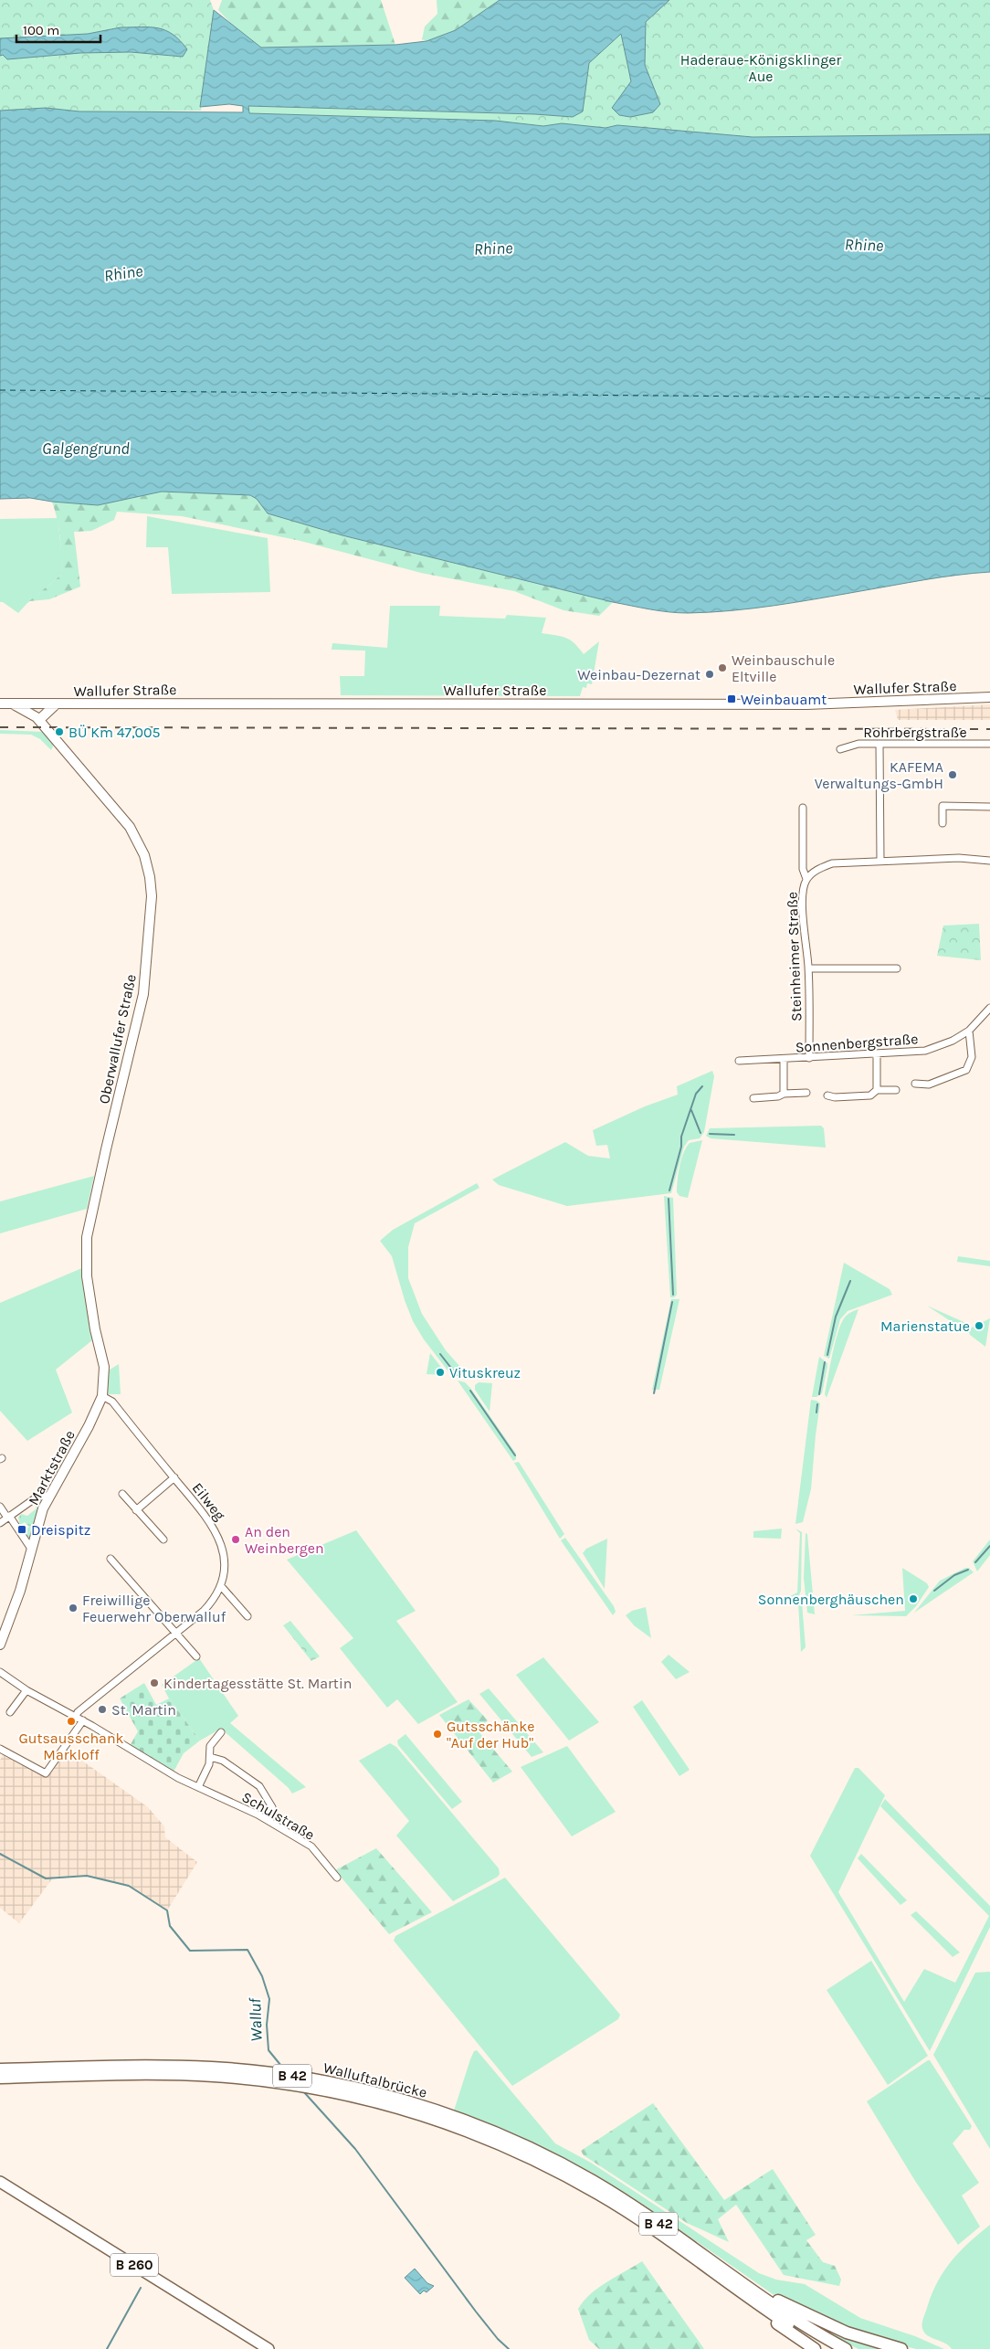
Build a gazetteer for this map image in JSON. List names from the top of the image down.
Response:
{
  "streets": {
    "highway": ["B 42", "Walluftalbrücke"],
    "main road": ["B 260"],
    "street": [
      "Wallufer Straße",
      "Rohrbergstraße",
      "Steinheimer Straße",
      "Oberwallufer Straße",
      "Sonnenbergstraße",
      "Marktstraße",
      "Eilweg",
      "Schulstraße"
    ]
  },
  "crossings": [
    ["Wallufer Straße", "Oberwallufer Straße"],
    ["Steinheimer Straße", "Sonnenbergstraße"],
    ["Oberwallufer Straße", "Marktstraße"],
    ["Marktstraße", "Eilweg"],
    ["Eilweg", "Schulstraße"],
    ["B 42", "Walluftalbrücke"]
  ],
  "water": ["Rhine", "Galgengrund", "Walluf"],
  "parks": ["Haderaue-Königsklinger Aue"],
  "places": {
    "other": [
      "Weinbauschule Eltville",
      "Weinbau-Dezernat",
      "BÜ Km 47,005",
      "KAFEMA Verwaltungs-GmbH",
      "Marienstatue",
      "Vituskreuz",
      "An den Weinbergen",
      "Sonnenberghäuschen",
      "Freiwillige Feuerwehr Oberwalluf",
      "Kindertagesstätte St. Martin",
      "St. Martin",
      "Gutsausschank Markloff",
      "Gutsschänke \"Auf der Hub\""
    ],
    "transit": ["Weinbauamt", "Dreispitz"]
  },
  "scale_bar": "100 m"
}
